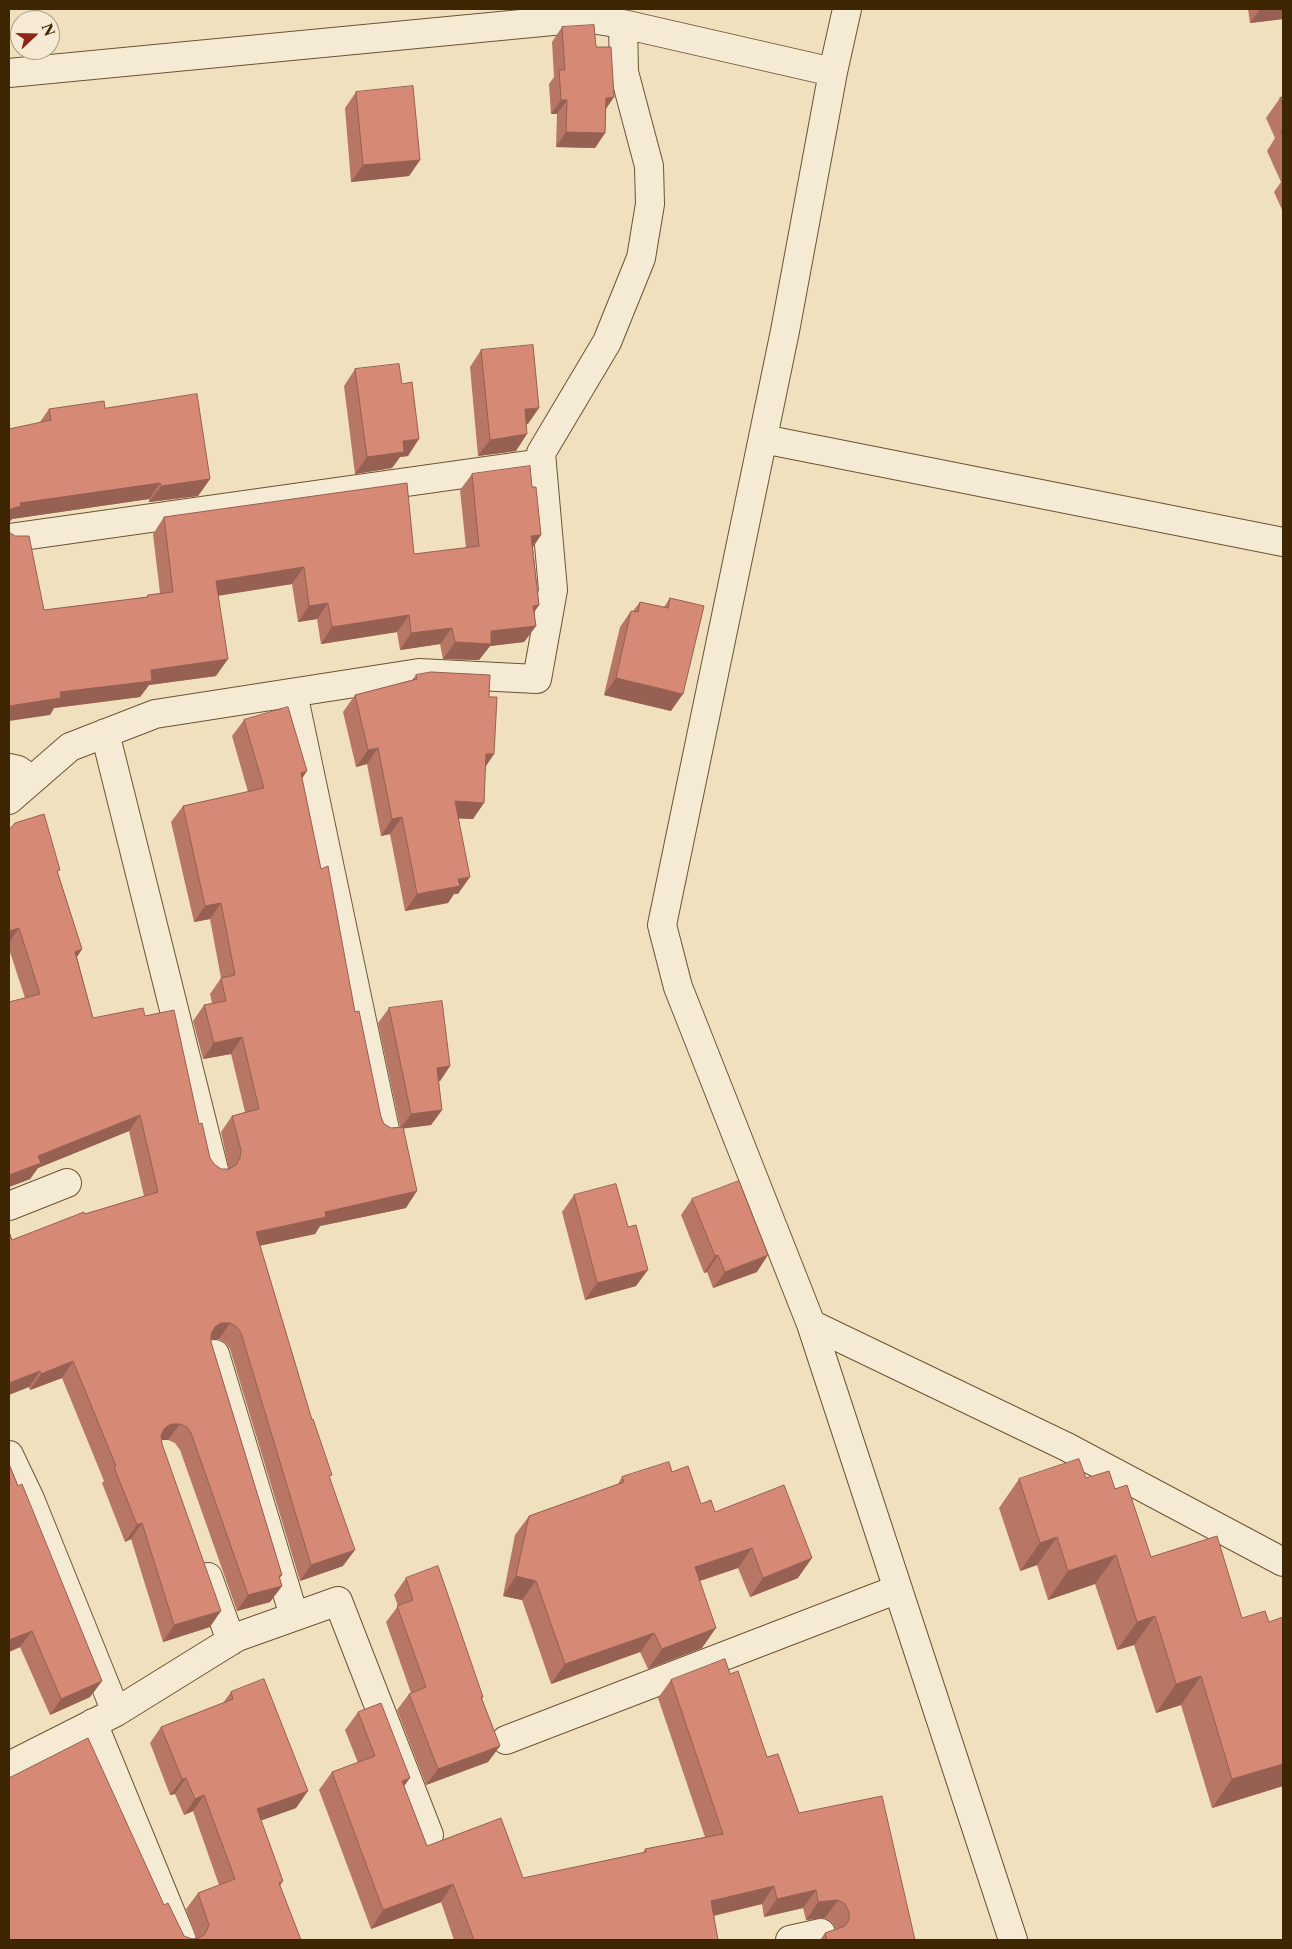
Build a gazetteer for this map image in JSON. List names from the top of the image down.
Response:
{
  "north": "right"
}
